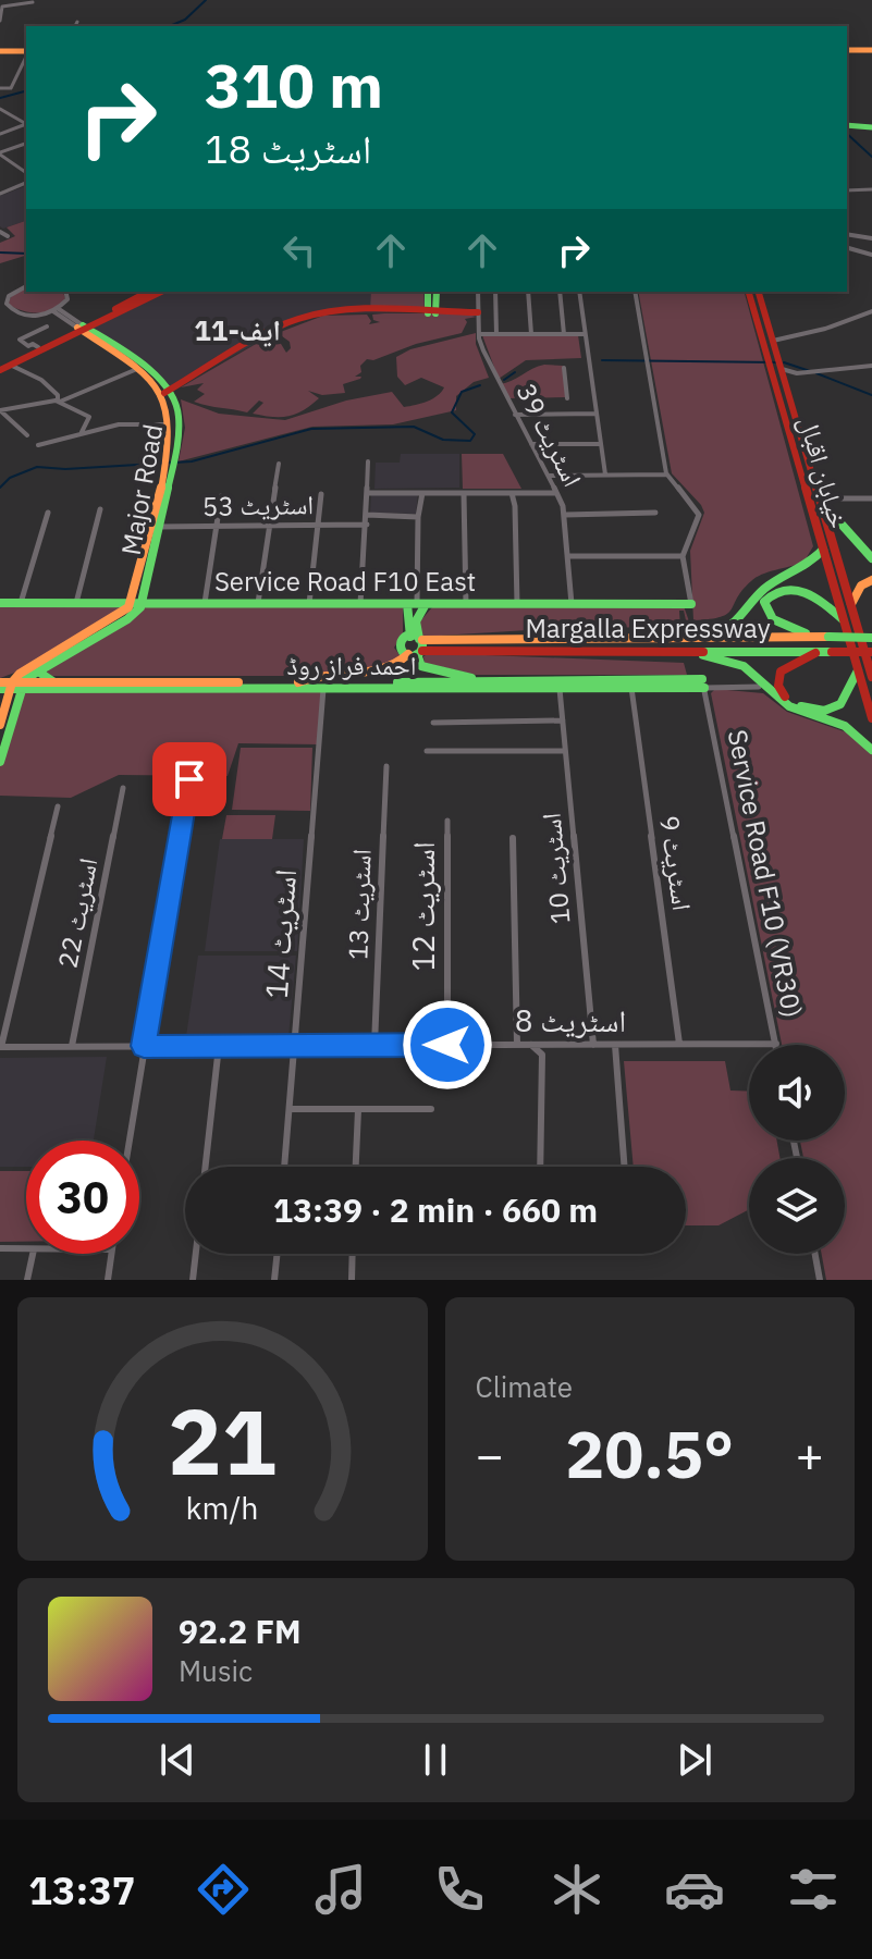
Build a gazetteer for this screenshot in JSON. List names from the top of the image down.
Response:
{
  "streets": {
    "main road": [
      "خیابان اقبال",
      "Major Road",
      "Service Road F10 East",
      "Margalla Expressway",
      "احمد فراز روڈ"
    ],
    "street": [
      "اسٹریٹ 39",
      "اسٹریٹ 53",
      "اسٹریٹ 9",
      "اسٹریٹ 10",
      "Service Road F10 (VR30)",
      "اسٹریٹ 13",
      "اسٹریٹ 12",
      "اسٹریٹ 22",
      "اسٹریٹ 14",
      "اسٹریٹ 8"
    ]
  },
  "crossings": [
    ["اسٹریٹ 39", "Service Road F10 East"],
    ["خیابان اقبال", "Margalla Expressway"],
    ["Major Road", "اسٹریٹ 53"],
    ["Major Road", "Service Road F10 East"],
    ["احمد فراز روڈ", "اسٹریٹ 9"],
    ["احمد فراز روڈ", "اسٹریٹ 10"],
    ["احمد فراز روڈ", "Service Road F10 (VR30)"],
    ["احمد فراز روڈ", "اسٹریٹ 14"],
    ["اسٹریٹ 9", "اسٹریٹ 8"],
    ["اسٹریٹ 10", "اسٹریٹ 8"],
    ["Service Road F10 (VR30)", "اسٹریٹ 8"],
    ["اسٹریٹ 13", "اسٹریٹ 8"],
    ["اسٹریٹ 12", "اسٹریٹ 8"],
    ["اسٹریٹ 22", "اسٹریٹ 8"],
    ["اسٹریٹ 14", "اسٹریٹ 8"]
  ],
  "districts": ["ایف-11"],
  "page": {
    "turn": ["310 m", "اسٹریٹ 18"],
    "limit": "30",
    "trip": "13:39 · 2 min · 660 m",
    "tile": "Climate",
    "heat": ["−", "20.5°", "+"],
    "song": ["92.2 FM", "Music"],
    "tabs": "13:37",
    "gauge": ["21", "km/h"]
  }
}
